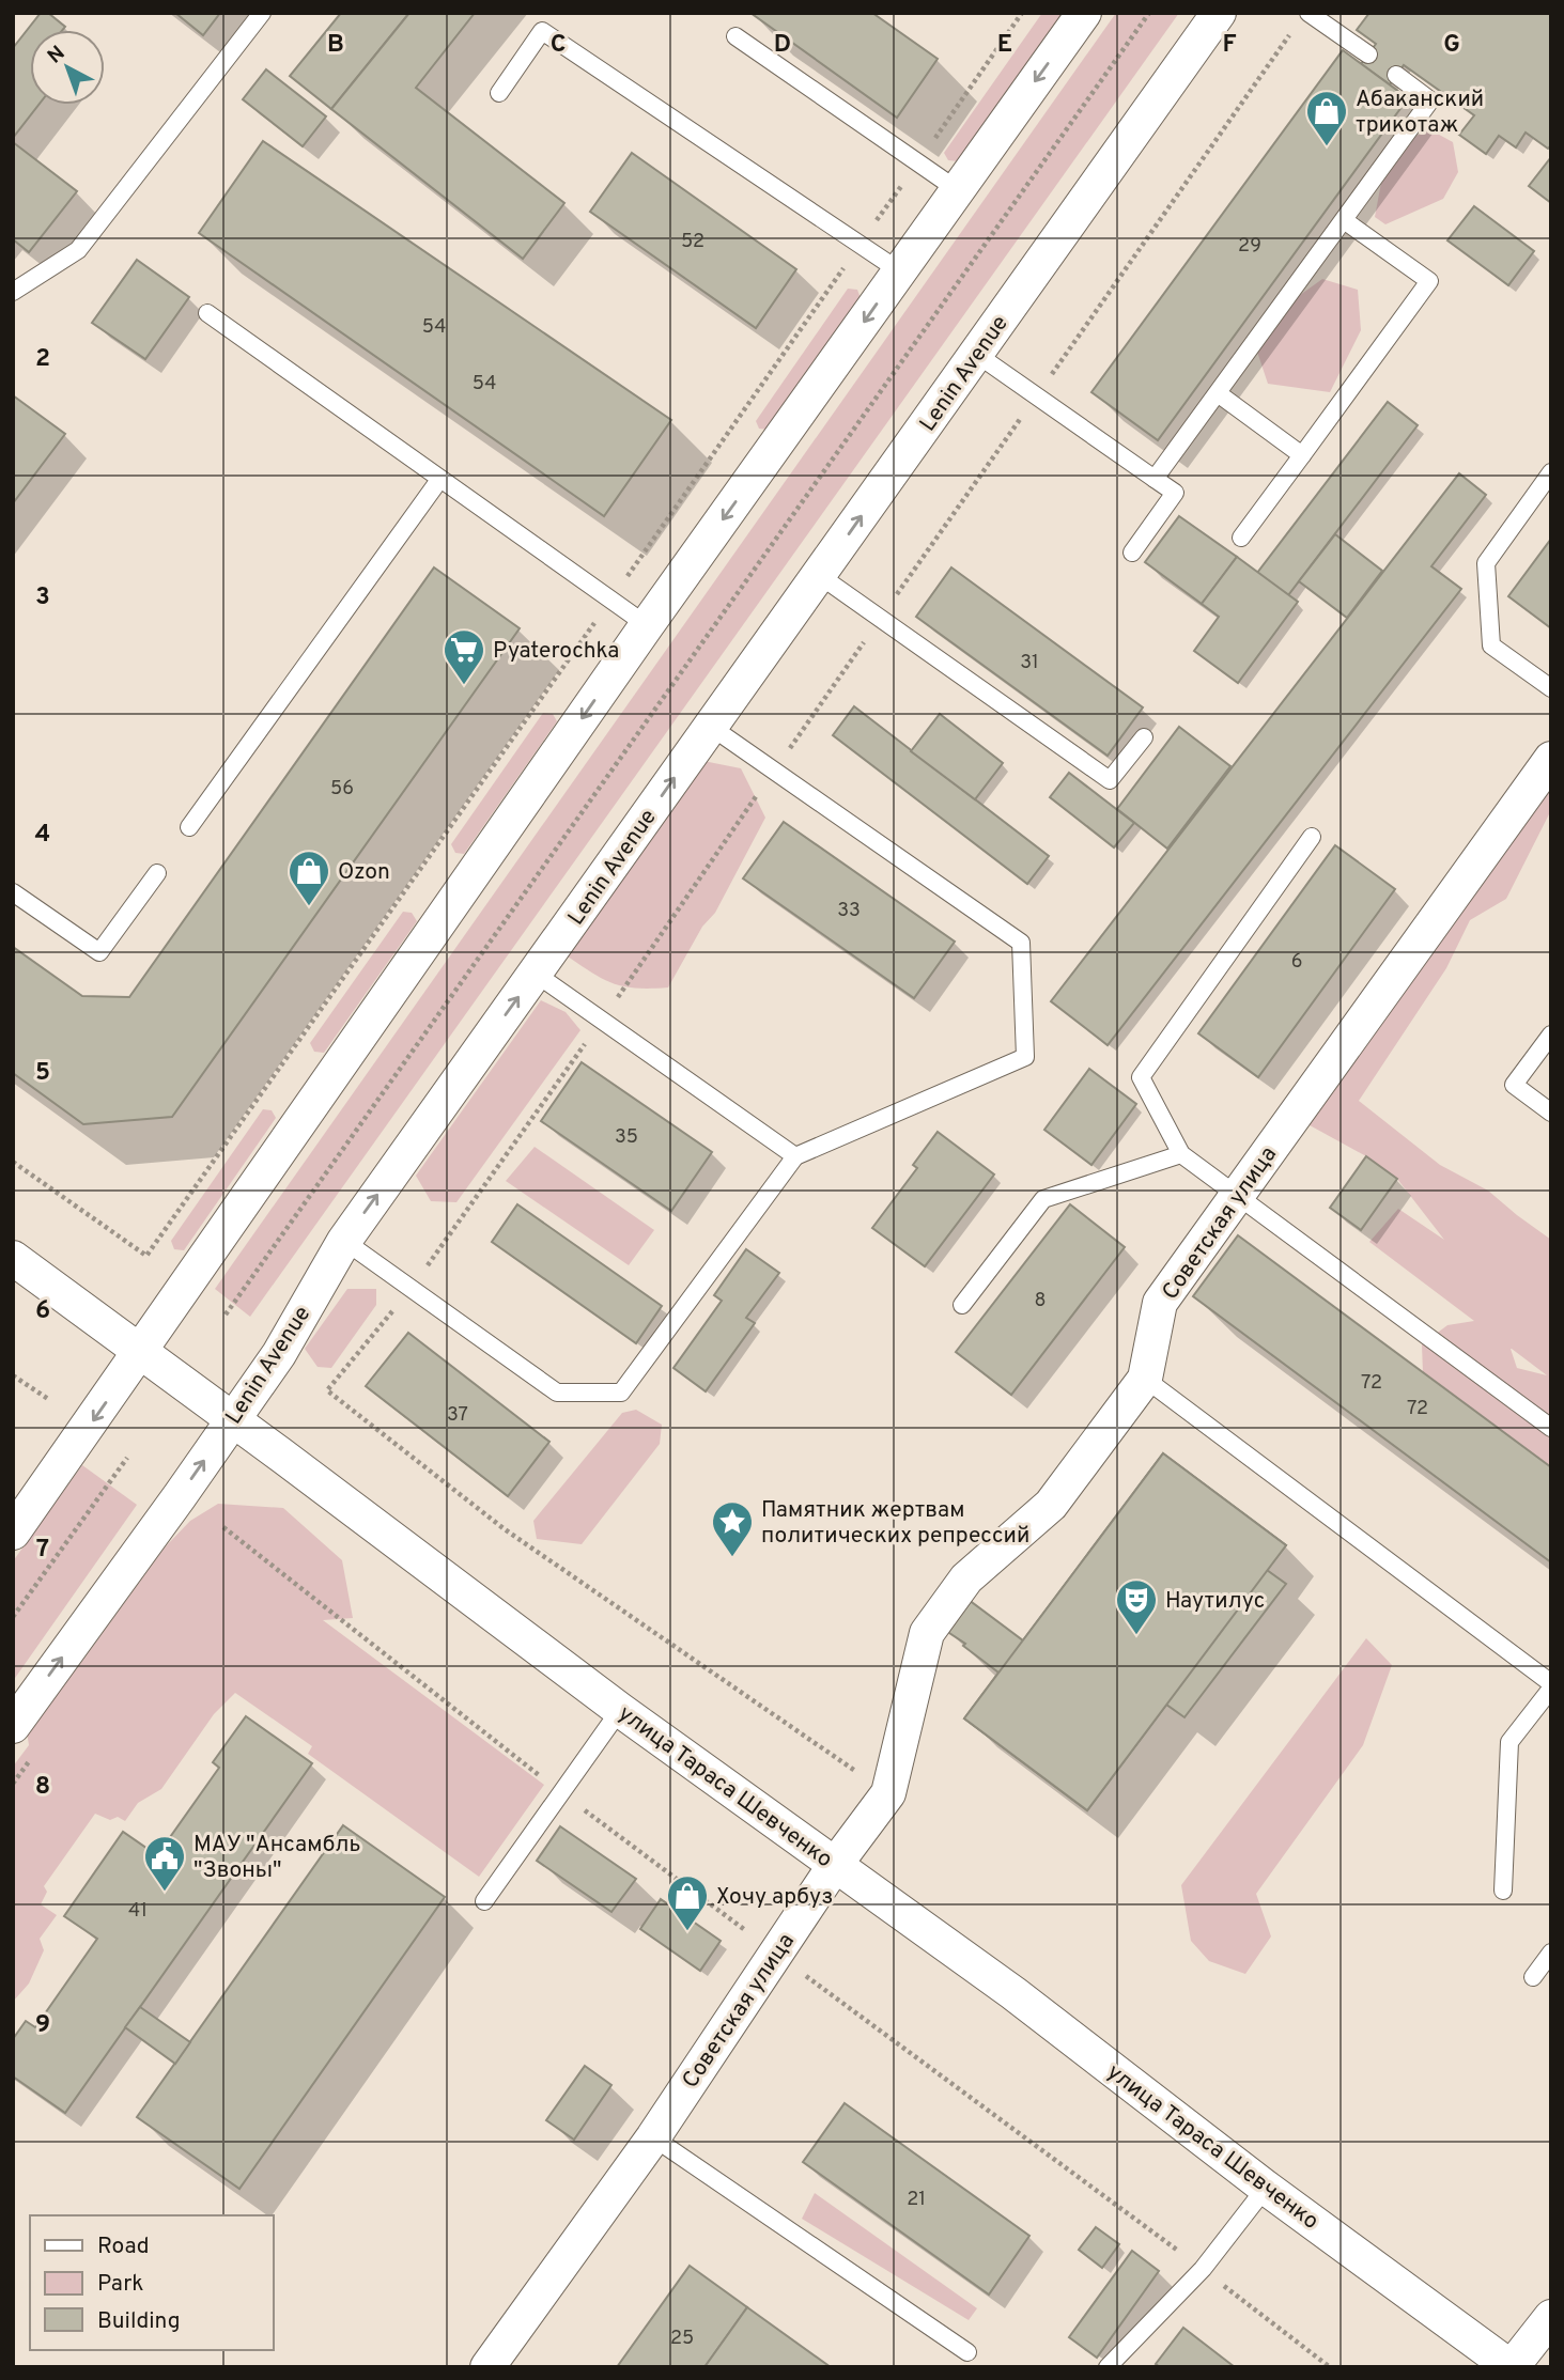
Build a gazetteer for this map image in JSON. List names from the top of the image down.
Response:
{
  "streets": {
    "street": ["Lenin Avenue", "Советская улица", "улица Тараса Шевченко"]
  },
  "crossings": [
    ["Lenin Avenue", "улица Тараса Шевченко"],
    ["Советская улица", "улица Тараса Шевченко"]
  ],
  "places": {
    "shop": ["Абаканский трикотаж", "Ozon", "Хочу арбуз"],
    "supermarket": ["Pyaterochka"],
    "place": ["Памятник жертвам политических репрессий"],
    "theatre": ["Наутилус"],
    "public building": ["МАУ \"Ансамбль \"Звоны\""]
  },
  "house_numbers": [
    "52",
    "29",
    "54",
    "54",
    "31",
    "56",
    "33",
    "6",
    "35",
    "8",
    "72",
    "72",
    "37",
    "41",
    "21",
    "25"
  ],
  "legend": ["Road", "Park", "Building"],
  "north": "top left",
  "grid": {
    "columns": [
      "B",
      "C",
      "D",
      "E",
      "F",
      "G"
    ],
    "rows": [
      "2",
      "3",
      "4",
      "5",
      "6",
      "7",
      "8",
      "9"
    ]
  }
}
